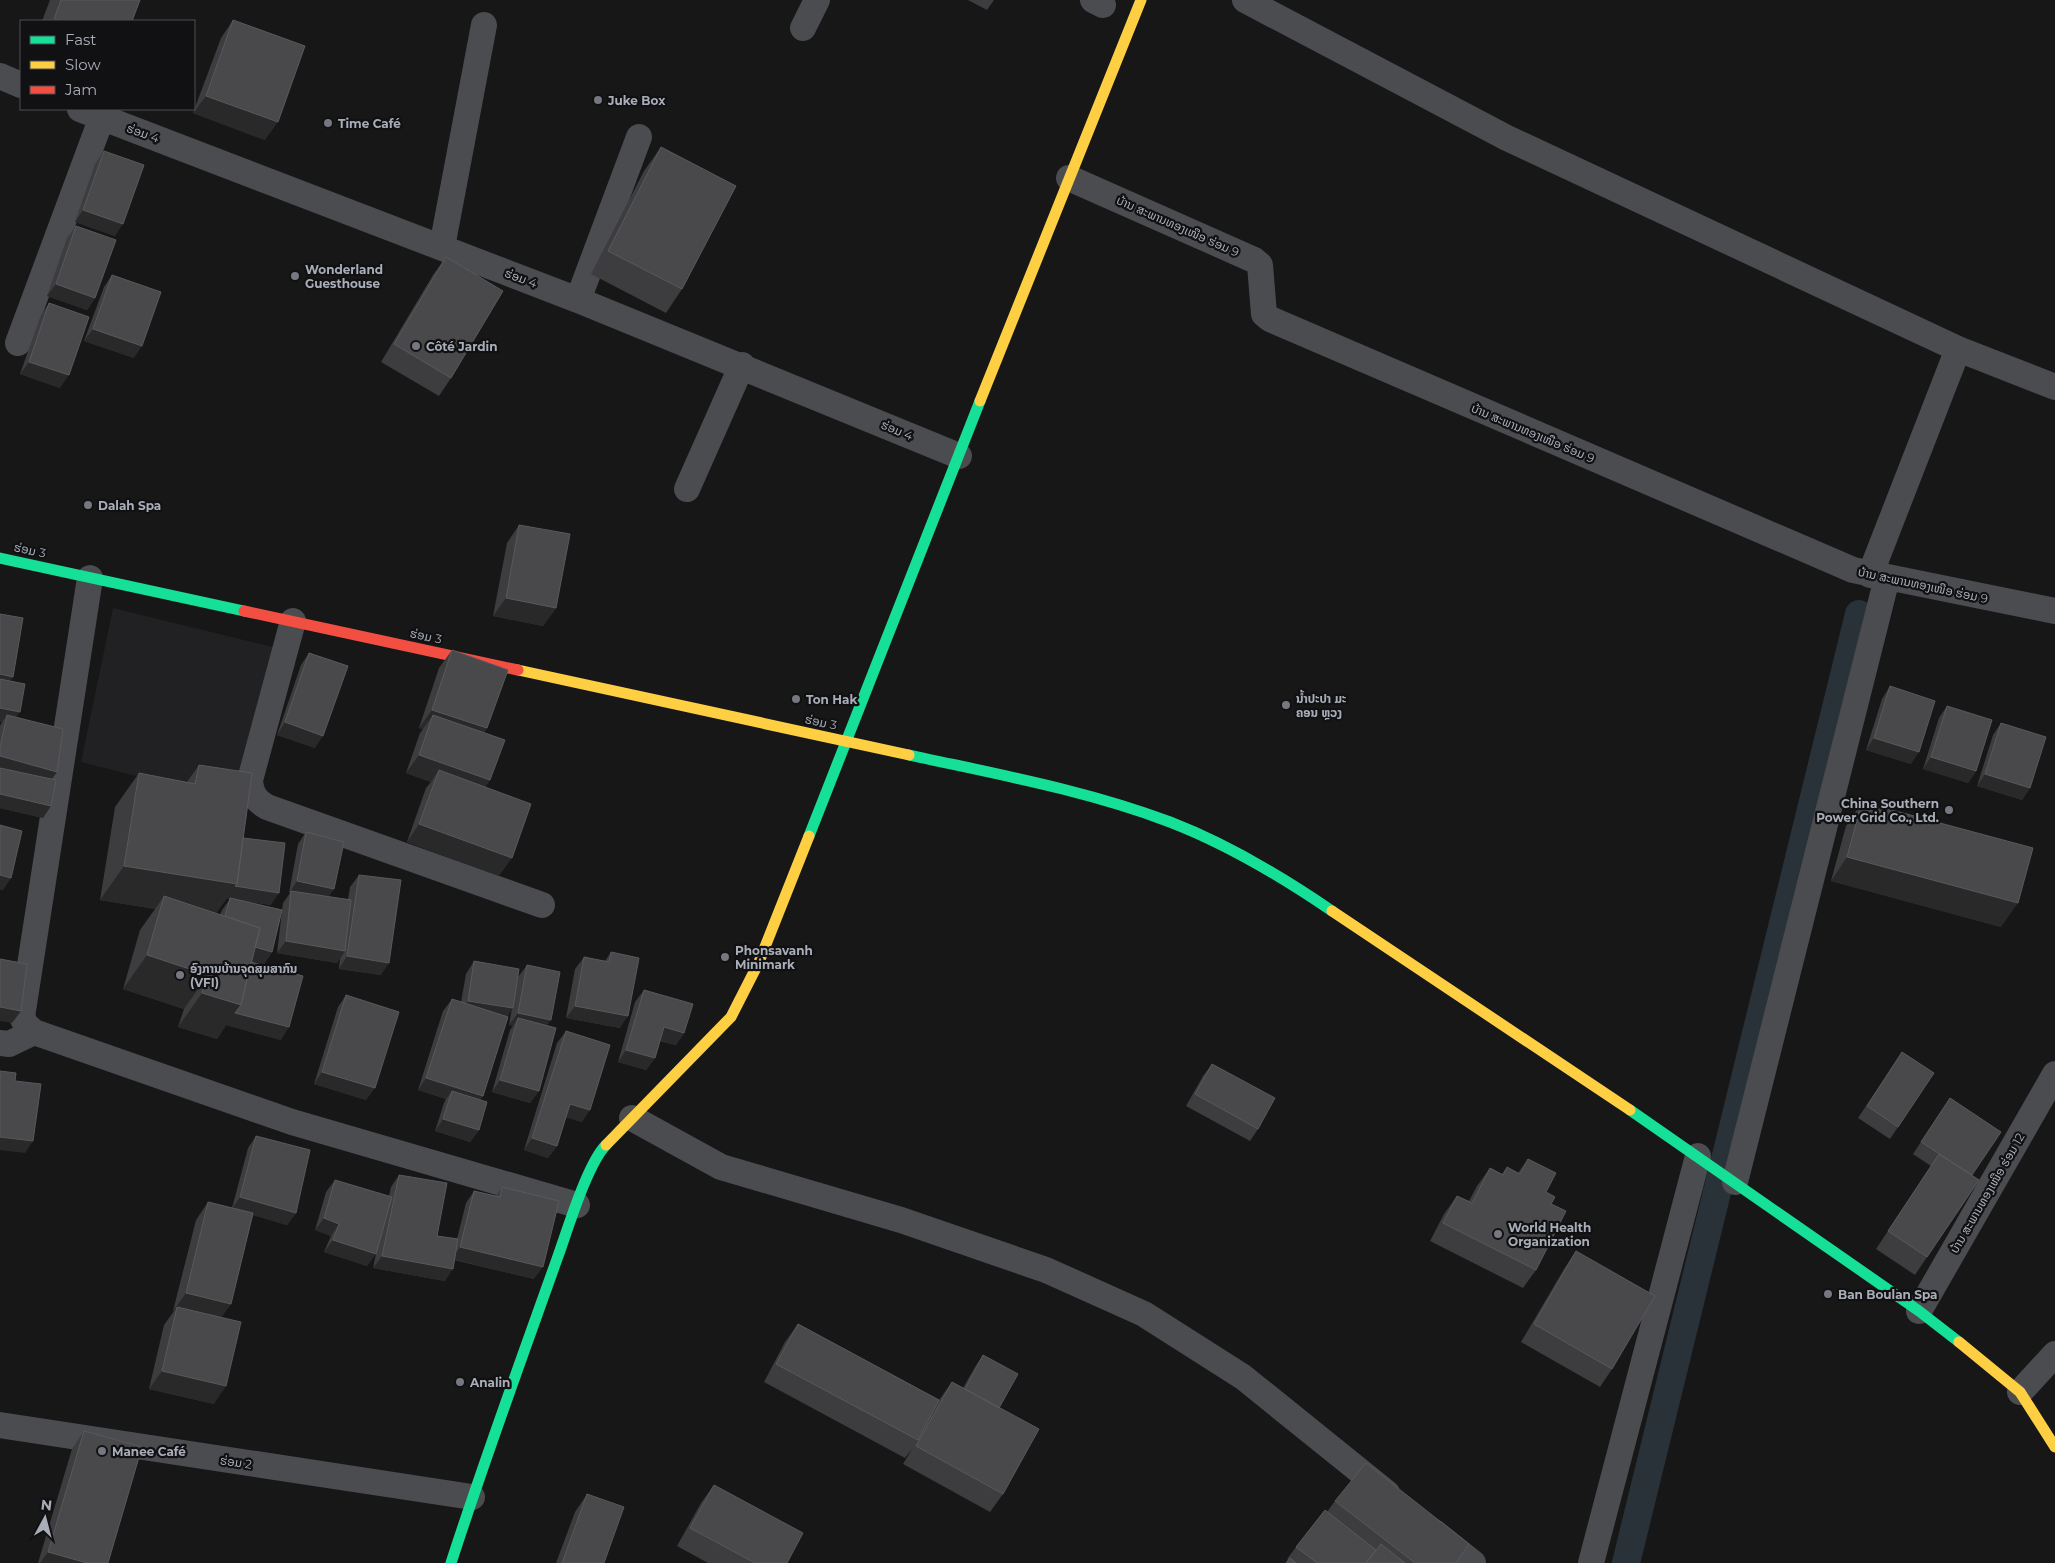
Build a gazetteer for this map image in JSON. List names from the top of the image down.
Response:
{
  "streets": {
    "street": [
      "ຮ່ອມ 4",
      "ບ້ານ ສະພານທອງເໜືອ ຮ່ອມ 9",
      "ຮ່ອມ 3",
      "ບ້ານ ສະພານທອງເໜືອ ຮ່ອມ 12",
      "ຮ່ອມ 2"
    ]
  },
  "crossings": [
    ["ຮ່ອມ 3", "ບ້ານ ສະພານທອງເໜືອ ຮ່ອມ 12"]
  ],
  "places": [
    "Juke Box",
    "Time Café",
    "Wonderland Guesthouse",
    "Côté Jardin",
    "Dalah Spa",
    "Ton Hak",
    "ນ້ຳປະປາ ມະ ຄອນ ຫຼວງ",
    "China Southern Power Grid Co., Ltd.",
    "Phonsavanh Minimark",
    "ອົງການບ້ານຈຸດສຸມສາກົນ (VFI)",
    "World Health Organization",
    "Ban Boulan Spa",
    "Analin",
    "Manee Café"
  ],
  "legend": ["Fast", "Slow", "Jam"],
  "north": "top"
}
